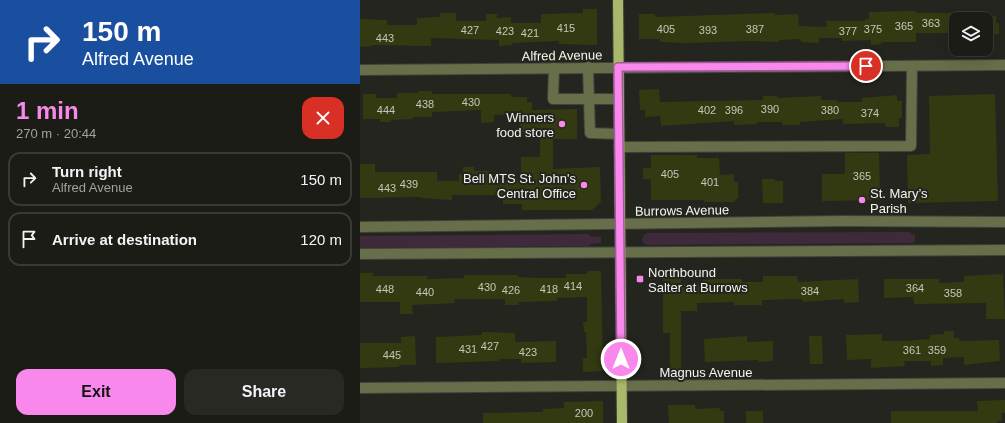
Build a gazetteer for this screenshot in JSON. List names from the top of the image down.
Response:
{
  "streets": {
    "street": ["Alfred Avenue", "Burrows Avenue", "Magnus Avenue"]
  },
  "places": {
    "other": ["Winners food store", "Bell MTS St. John's Central Office", "St. Mary’s Parish"],
    "transit": ["Northbound Salter at Burrows"]
  },
  "house_numbers": [
    "363",
    "365",
    "415",
    "405",
    "387",
    "375",
    "427",
    "393",
    "423",
    "377",
    "421",
    "443",
    "430",
    "438",
    "390",
    "444",
    "402",
    "396",
    "380",
    "374",
    "405",
    "365",
    "401",
    "439",
    "443",
    "414",
    "430",
    "364",
    "448",
    "418",
    "426",
    "384",
    "440",
    "358",
    "427",
    "431",
    "361",
    "359",
    "423",
    "445",
    "200"
  ],
  "page": {
    "turn": ["150 m", "Alfred Avenue"],
    "heading": ["1 min", "270 m · 20:44"],
    "list": [
      {
        "name": "Turn right",
        "note": "Alfred Avenue",
        "value": "150 m"
      },
      {
        "name": "Arrive at destination",
        "value": "120 m"
      }
    ],
    "buttons": ["Exit", "Share"]
  }
}
